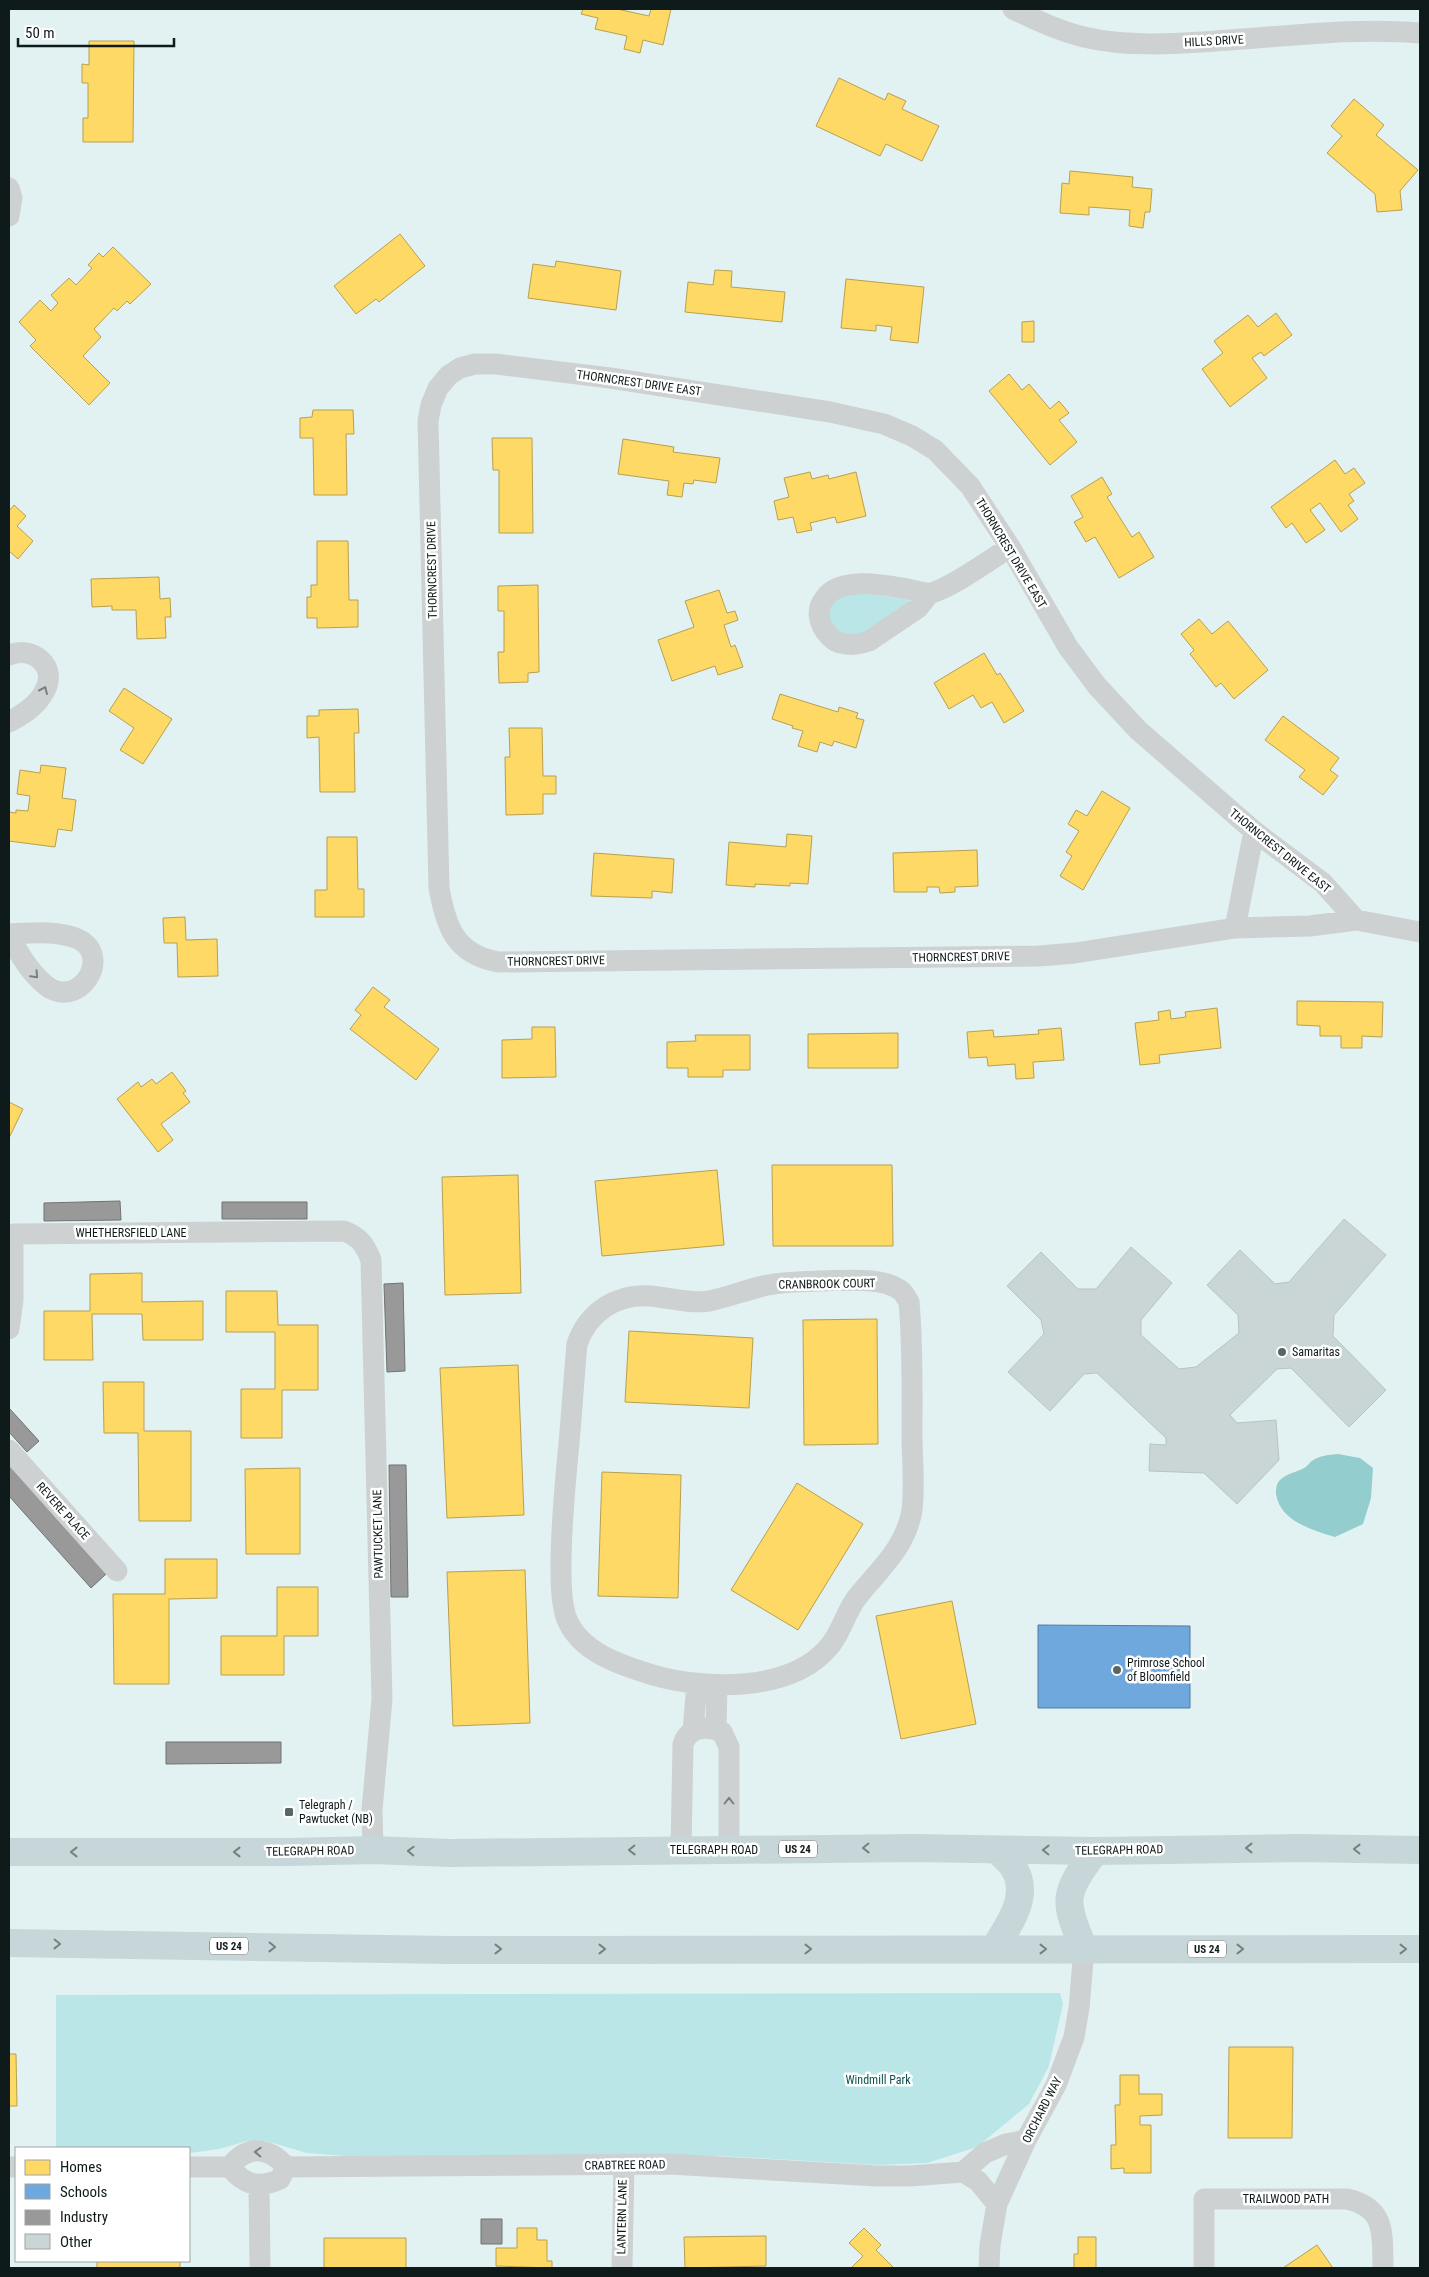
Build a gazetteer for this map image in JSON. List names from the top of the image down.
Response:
{
  "streets": {
    "highway": ["US 24", "TELEGRAPH ROAD"],
    "street": [
      "HILLS DRIVE",
      "THORNCREST DRIVE EAST",
      "THORNCREST DRIVE",
      "WHETHERSFIELD LANE",
      "CRANBROOK COURT",
      "REVERE PLACE",
      "PAWTUCKET LANE",
      "ORCHARD WAY",
      "CRABTREE ROAD",
      "TRAILWOOD PATH",
      "LANTERN LANE"
    ]
  },
  "crossings": [
    ["THORNCREST DRIVE EAST", "THORNCREST DRIVE"],
    ["WHETHERSFIELD LANE", "PAWTUCKET LANE"],
    ["PAWTUCKET LANE", "TELEGRAPH ROAD"],
    ["US 24", "ORCHARD WAY"],
    ["CRABTREE ROAD", "LANTERN LANE"]
  ],
  "parks": ["Windmill Park"],
  "places": {
    "other": ["Samaritas", "Primrose School of Bloomfield"],
    "transit": ["Telegraph / Pawtucket (NB)"]
  },
  "legend": [
    "Homes",
    "Schools",
    "Industry",
    "Other"
  ],
  "scale_bar": "50 m"
}
